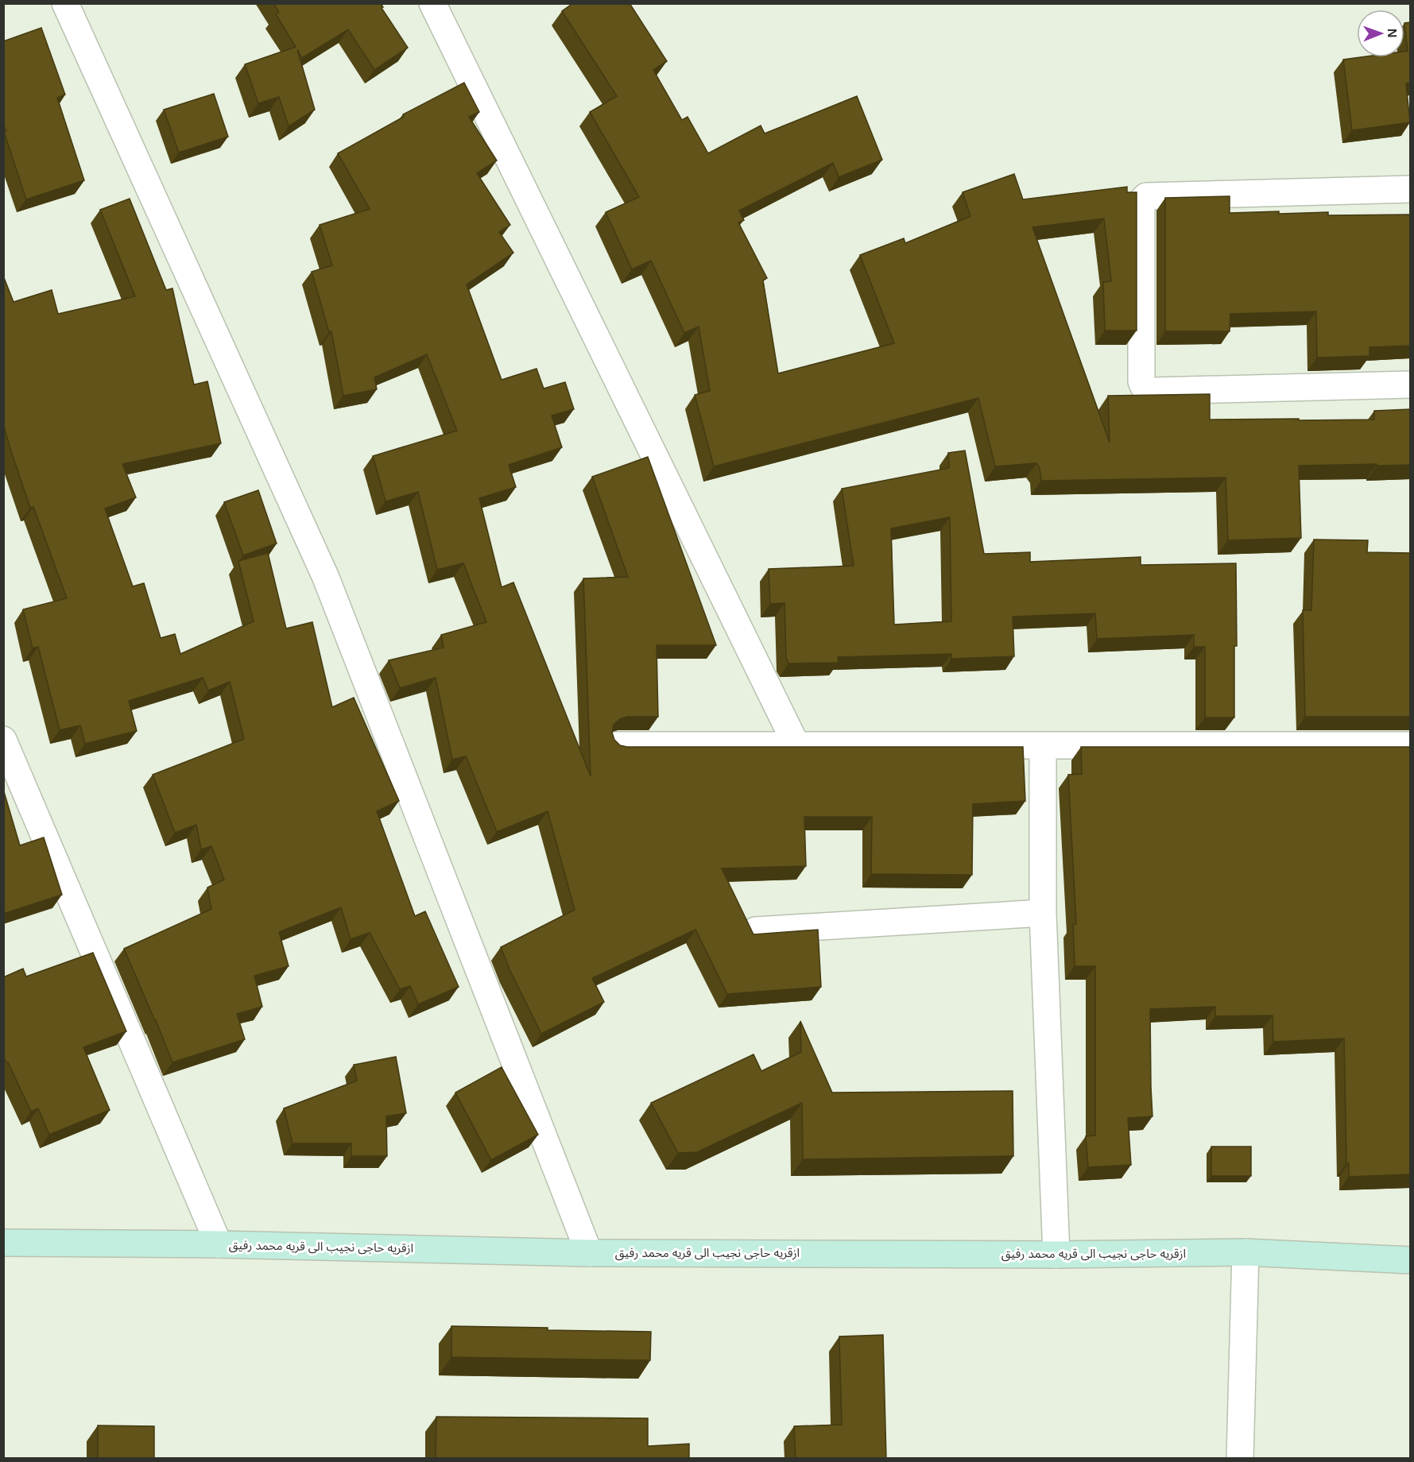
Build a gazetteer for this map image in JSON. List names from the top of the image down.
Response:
{
  "streets": {
    "street": ["ازقریه حاجی نجیب الی قریه محمد رفیق"]
  },
  "north": "right"
}
